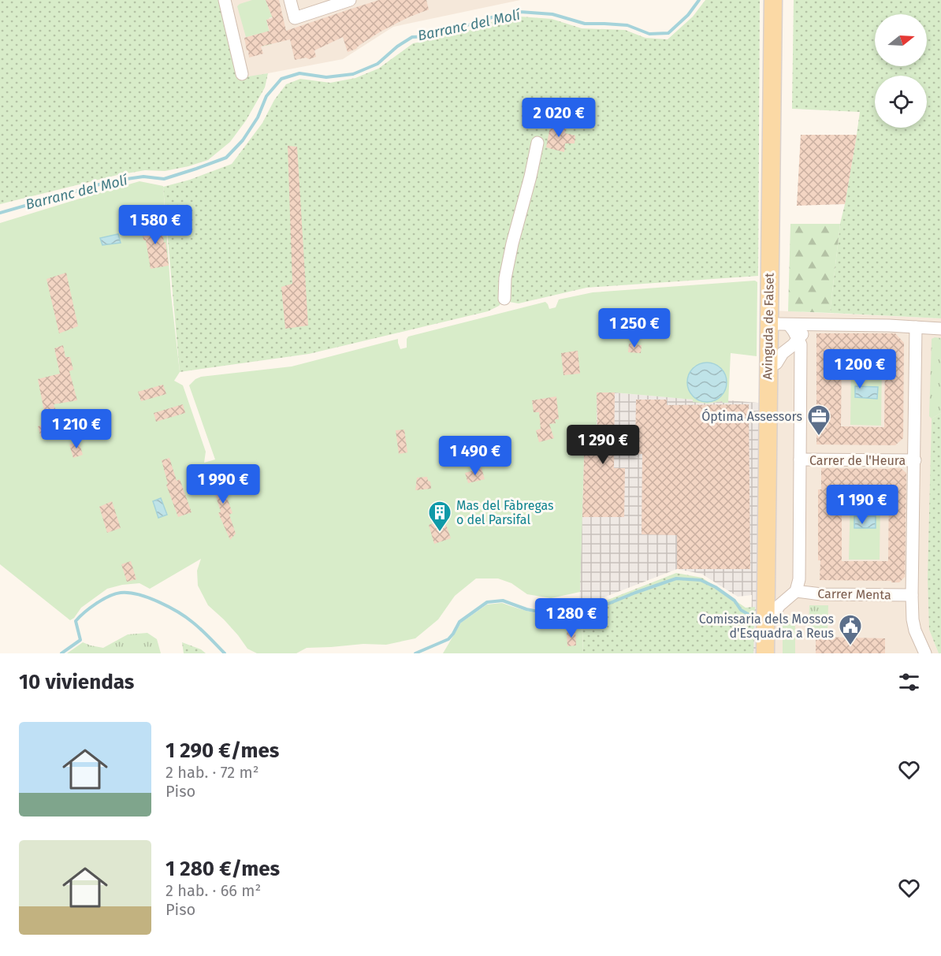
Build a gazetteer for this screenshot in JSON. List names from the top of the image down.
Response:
{
  "streets": {
    "main road": ["Avinguda de Falset"],
    "street": ["Carrer de l'Heura", "Carrer Menta"]
  },
  "crossings": [
    ["Avinguda de Falset", "Carrer de l'Heura"],
    ["Avinguda de Falset", "Carrer Menta"]
  ],
  "water": ["Barranc del Molí"],
  "places": {
    "office": ["Óptima Assessors"],
    "building": ["Mas del Fàbregas o del Parsifal"],
    "public building": ["Comissaria dels Mossos d'Esquadra a Reus"]
  },
  "north": "right",
  "page": {
    "price": [
      "2 020 €",
      "1 580 €",
      "1 250 €",
      "1 200 €",
      "1 210 €",
      "1 290 €",
      "1 490 €",
      "1 990 €",
      "1 190 €",
      "1 280 €"
    ],
    "heading": "10 viviendas",
    "list": [
      {
        "name": "1 290 €/mes",
        "note": "2 hab. · 72 m² · Piso"
      },
      {
        "name": "1 280 €/mes",
        "note": "2 hab. · 66 m² · Piso"
      }
    ]
  }
}
